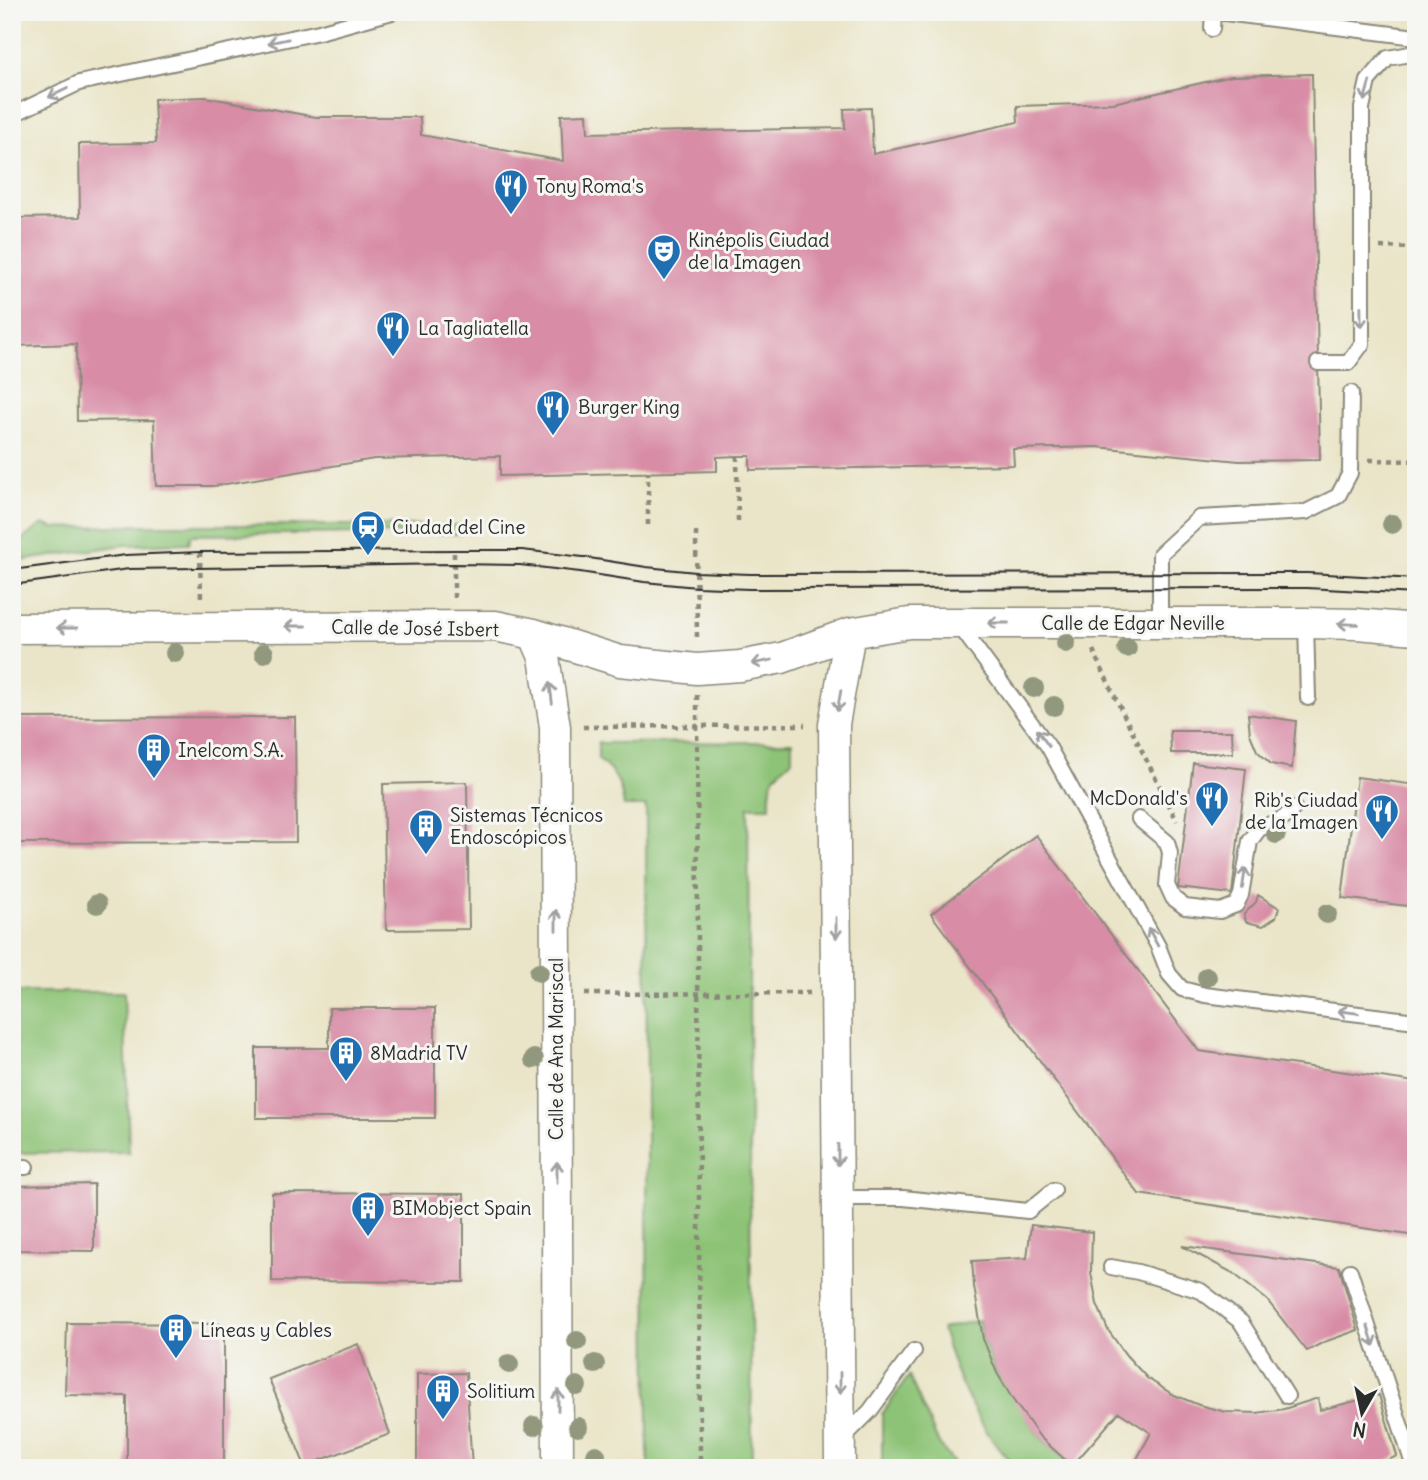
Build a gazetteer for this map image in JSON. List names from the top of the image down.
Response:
{
  "streets": {
    "street": ["Calle de Edgar Neville", "Calle de José Isbert", "Calle de Ana Mariscal"]
  },
  "crossings": [
    ["Calle de Edgar Neville", "Calle de José Isbert"],
    ["Calle de José Isbert", "Calle de Ana Mariscal"]
  ],
  "one_way": ["Calle de Edgar Neville", "Calle de José Isbert", "Calle de Ana Mariscal"],
  "places": {
    "restaurant": [
      "Tony Roma's",
      "La Tagliatella",
      "Burger King",
      "McDonald's",
      "Rib's Ciudad de la Imagen"
    ],
    "theatre": ["Kinépolis Ciudad de la Imagen"],
    "station": ["Ciudad del Cine"],
    "building": [
      "Inelcom S.A.",
      "Sistemas Técnicos Endoscópicos",
      "8Madrid TV",
      "BIMobject Spain",
      "Líneas y Cables",
      "Solitium"
    ]
  },
  "north": "bottom"
}
